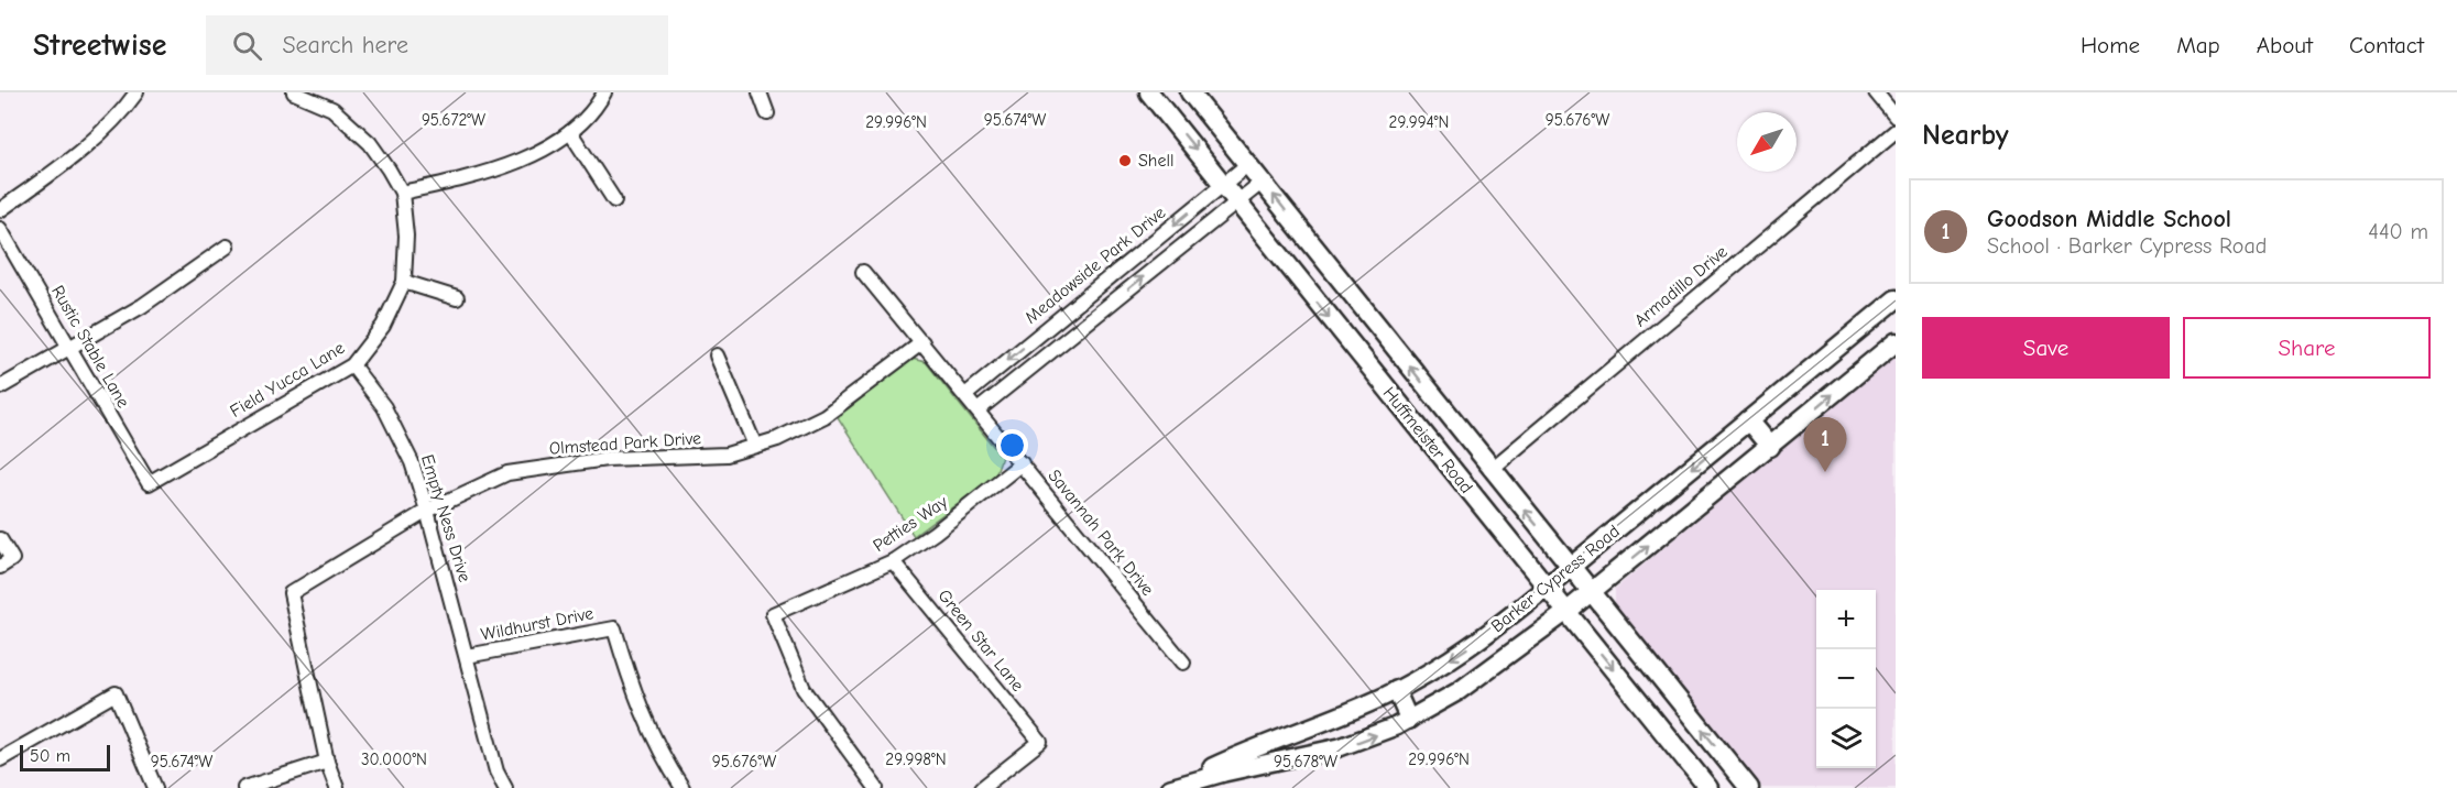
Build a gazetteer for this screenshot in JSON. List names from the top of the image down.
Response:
{
  "streets": {
    "main road": ["Huffmeister Road", "Barker Cypress Road"],
    "street": [
      "Meadowside Park Drive",
      "Armadillo Drive",
      "Rustic Stable Lane",
      "Field Yucca Lane",
      "Olmstead Park Drive",
      "Empty Ness Drive",
      "Petties Way",
      "Savannah Park Drive",
      "Wildhurst Drive",
      "Green Star Lane"
    ]
  },
  "crossings": [
    ["Meadowside Park Drive", "Huffmeister Road"],
    ["Meadowside Park Drive", "Savannah Park Drive"],
    ["Armadillo Drive", "Huffmeister Road"],
    ["Rustic Stable Lane", "Field Yucca Lane"],
    ["Field Yucca Lane", "Empty Ness Drive"],
    ["Huffmeister Road", "Barker Cypress Road"],
    ["Olmstead Park Drive", "Empty Ness Drive"],
    ["Olmstead Park Drive", "Savannah Park Drive"],
    ["Empty Ness Drive", "Wildhurst Drive"],
    ["Petties Way", "Savannah Park Drive"],
    ["Petties Way", "Green Star Lane"]
  ],
  "places": ["Shell"],
  "scale_bar": "50 m",
  "north": "bottom left",
  "page": {
    "header": "Streetwise",
    "search": "Search here",
    "nav": [
      "Home",
      "Map",
      "About",
      "Contact"
    ],
    "heading": "Nearby",
    "list": [
      {
        "mark": "1",
        "name": "Goodson Middle School",
        "note": "School · Barker Cypress Road",
        "value": "440 m"
      }
    ],
    "buttons": ["Save", "Share"],
    "pins": "1",
    "map_buttons": ["+", "−"],
    "scale": "50 m"
  },
  "coordinates": [
    "95.672°W",
    "95.674°W",
    "95.676°W",
    "29.996°N",
    "29.994°N",
    "30.000°N",
    "29.998°N",
    "95.678°W"
  ]
}
